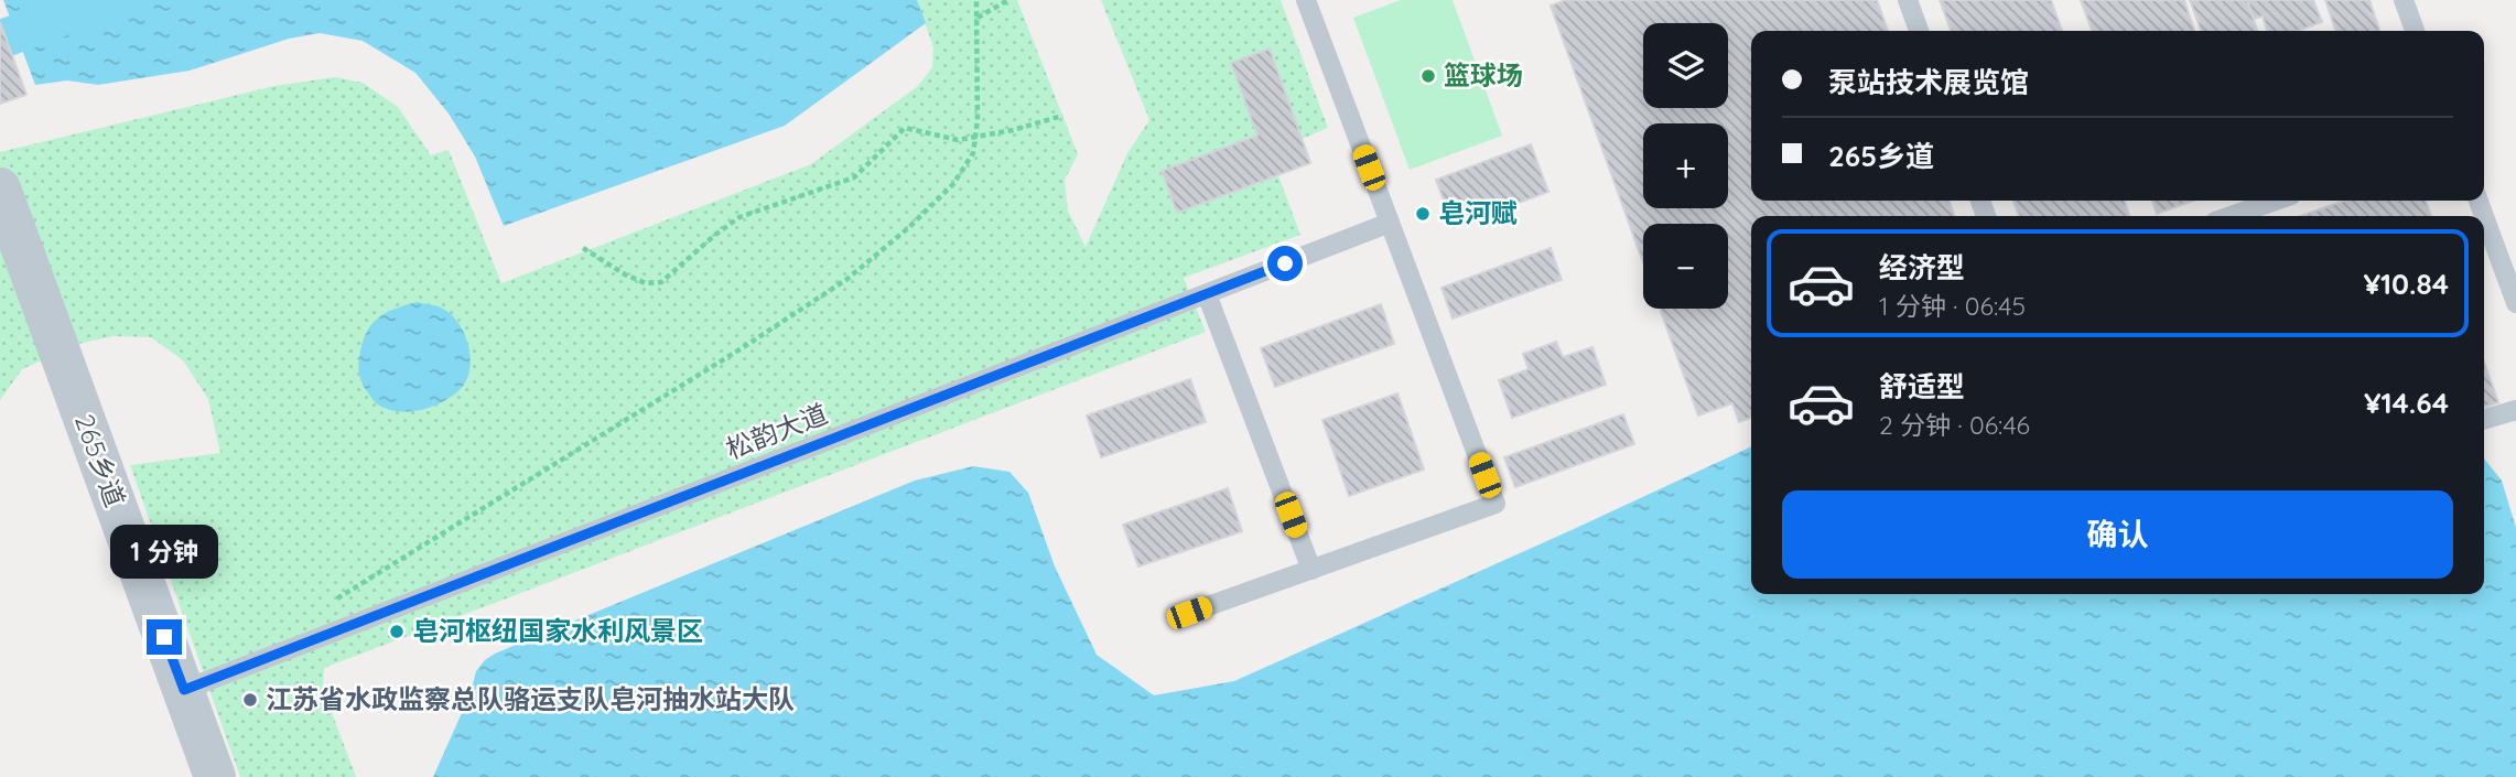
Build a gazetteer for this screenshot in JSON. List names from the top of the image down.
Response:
{
  "streets": {
    "street": ["265乡道"],
    "lane": ["松韵大道"]
  },
  "crossings": [
    ["松韵大道", "265乡道"]
  ],
  "places": [
    "篮球场",
    "皂河赋",
    "皂河枢纽国家水利风景区",
    "江苏省水政监察总队骆运支队皂河抽水站大队"
  ],
  "page": {
    "map_buttons": ["+", "−"],
    "banner": ["泵站技术展览馆", "265乡道"],
    "list": [
      {
        "name": "经济型",
        "note": "1 分钟 · 06:45",
        "value": "¥10.84"
      },
      {
        "name": "舒适型",
        "note": "2 分钟 · 06:46",
        "value": "¥14.64"
      }
    ],
    "buttons": "确认",
    "bubble": "1 分钟"
  }
}
